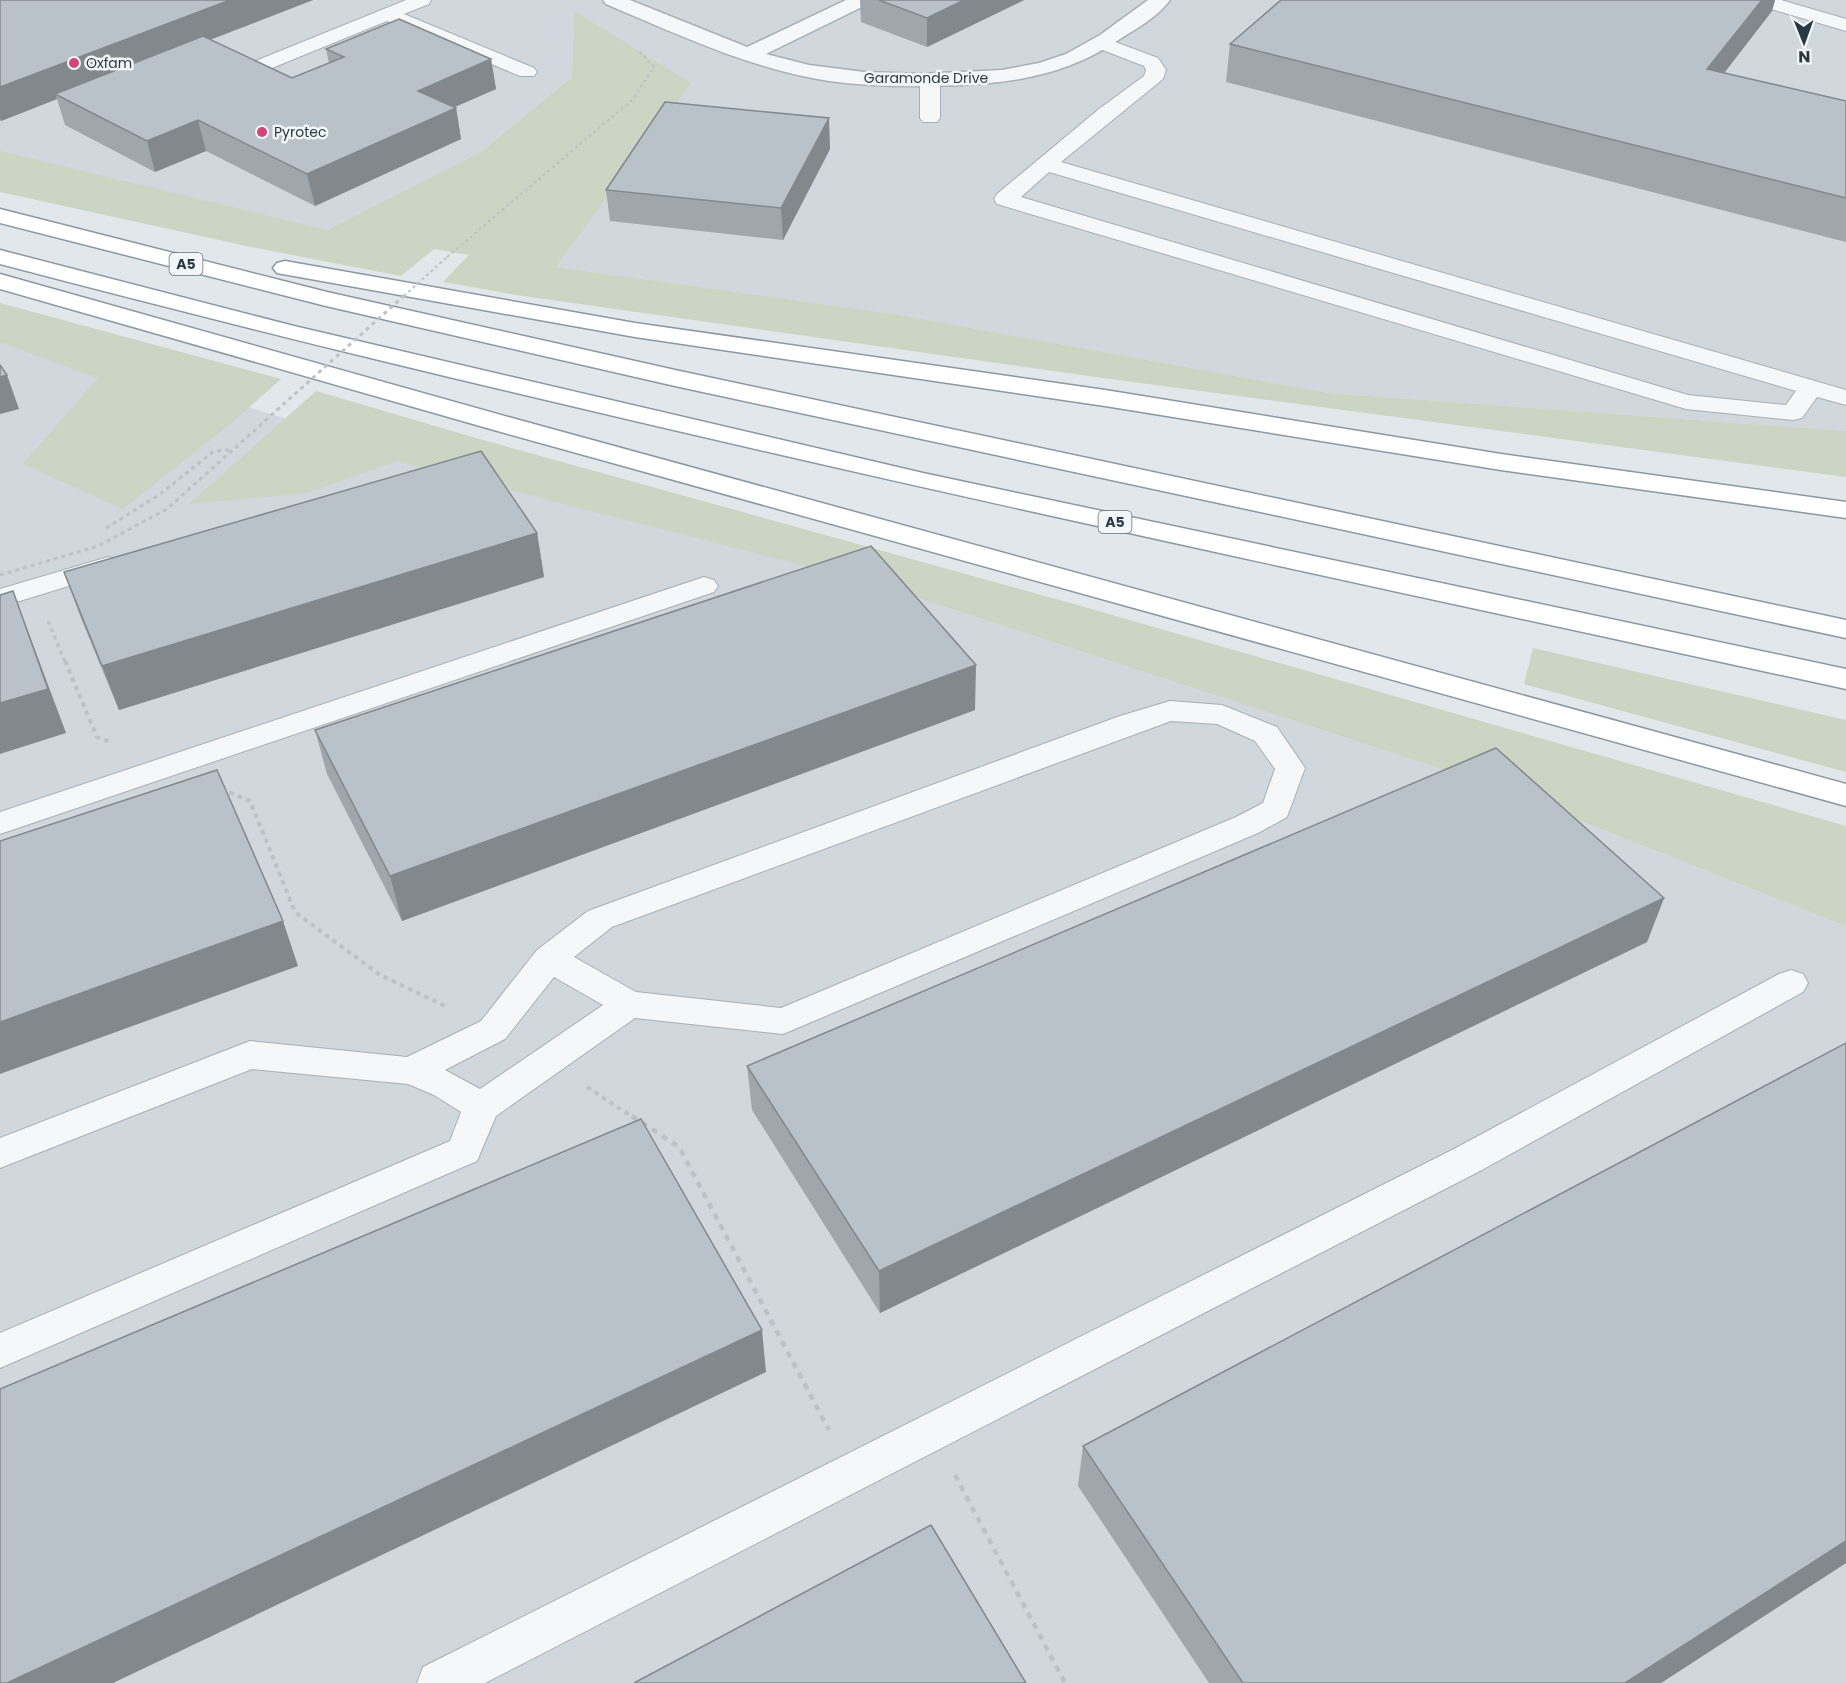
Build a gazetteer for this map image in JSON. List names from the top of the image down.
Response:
{
  "streets": {
    "highway": ["A5"],
    "street": ["Garamonde Drive"]
  },
  "places": ["Oxfam", "Pyrotec"],
  "north": "bottom"
}
